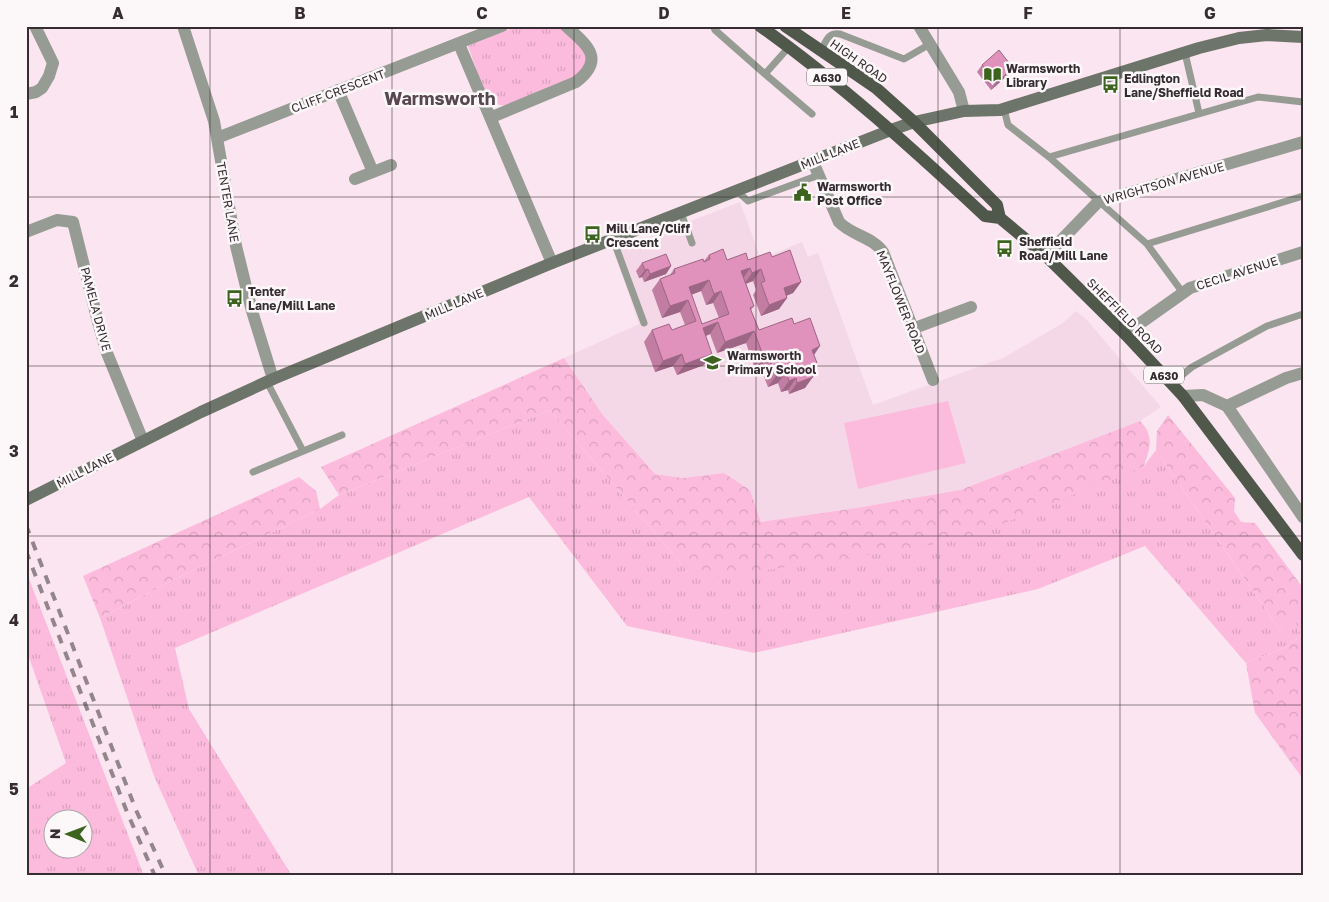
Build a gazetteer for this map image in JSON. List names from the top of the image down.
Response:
{
  "streets": {
    "main road": ["HIGH ROAD", "A630", "SHEFFIELD ROAD"],
    "street": [
      "CLIFF CRESCENT",
      "MILL LANE",
      "WRIGHTSON AVENUE",
      "TENTER LANE",
      "CECIL AVENUE",
      "MAYFLOWER ROAD",
      "PAMELA DRIVE"
    ]
  },
  "crossings": [
    ["HIGH ROAD", "MILL LANE"],
    ["HIGH ROAD", "SHEFFIELD ROAD"],
    ["A630", "MILL LANE"],
    ["A630", "SHEFFIELD ROAD"],
    ["CLIFF CRESCENT", "TENTER LANE"],
    ["MILL LANE", "TENTER LANE"],
    ["MILL LANE", "MAYFLOWER ROAD"],
    ["MILL LANE", "PAMELA DRIVE"],
    ["MILL LANE", "SHEFFIELD ROAD"],
    ["WRIGHTSON AVENUE", "SHEFFIELD ROAD"],
    ["CECIL AVENUE", "SHEFFIELD ROAD"]
  ],
  "districts": ["Warmsworth"],
  "places": {
    "library": ["Warmsworth Library"],
    "bus stop": [
      "Edlington Lane/Sheffield Road",
      "Mill Lane/Cliff Crescent",
      "Sheffield Road/Mill Lane",
      "Tenter Lane/Mill Lane"
    ],
    "public building": ["Warmsworth Post Office"],
    "school or university": ["Warmsworth Primary School"]
  },
  "north": "left",
  "grid": {
    "columns": [
      "A",
      "B",
      "C",
      "D",
      "E",
      "F",
      "G"
    ],
    "rows": [
      "1",
      "2",
      "3",
      "4",
      "5"
    ]
  }
}
